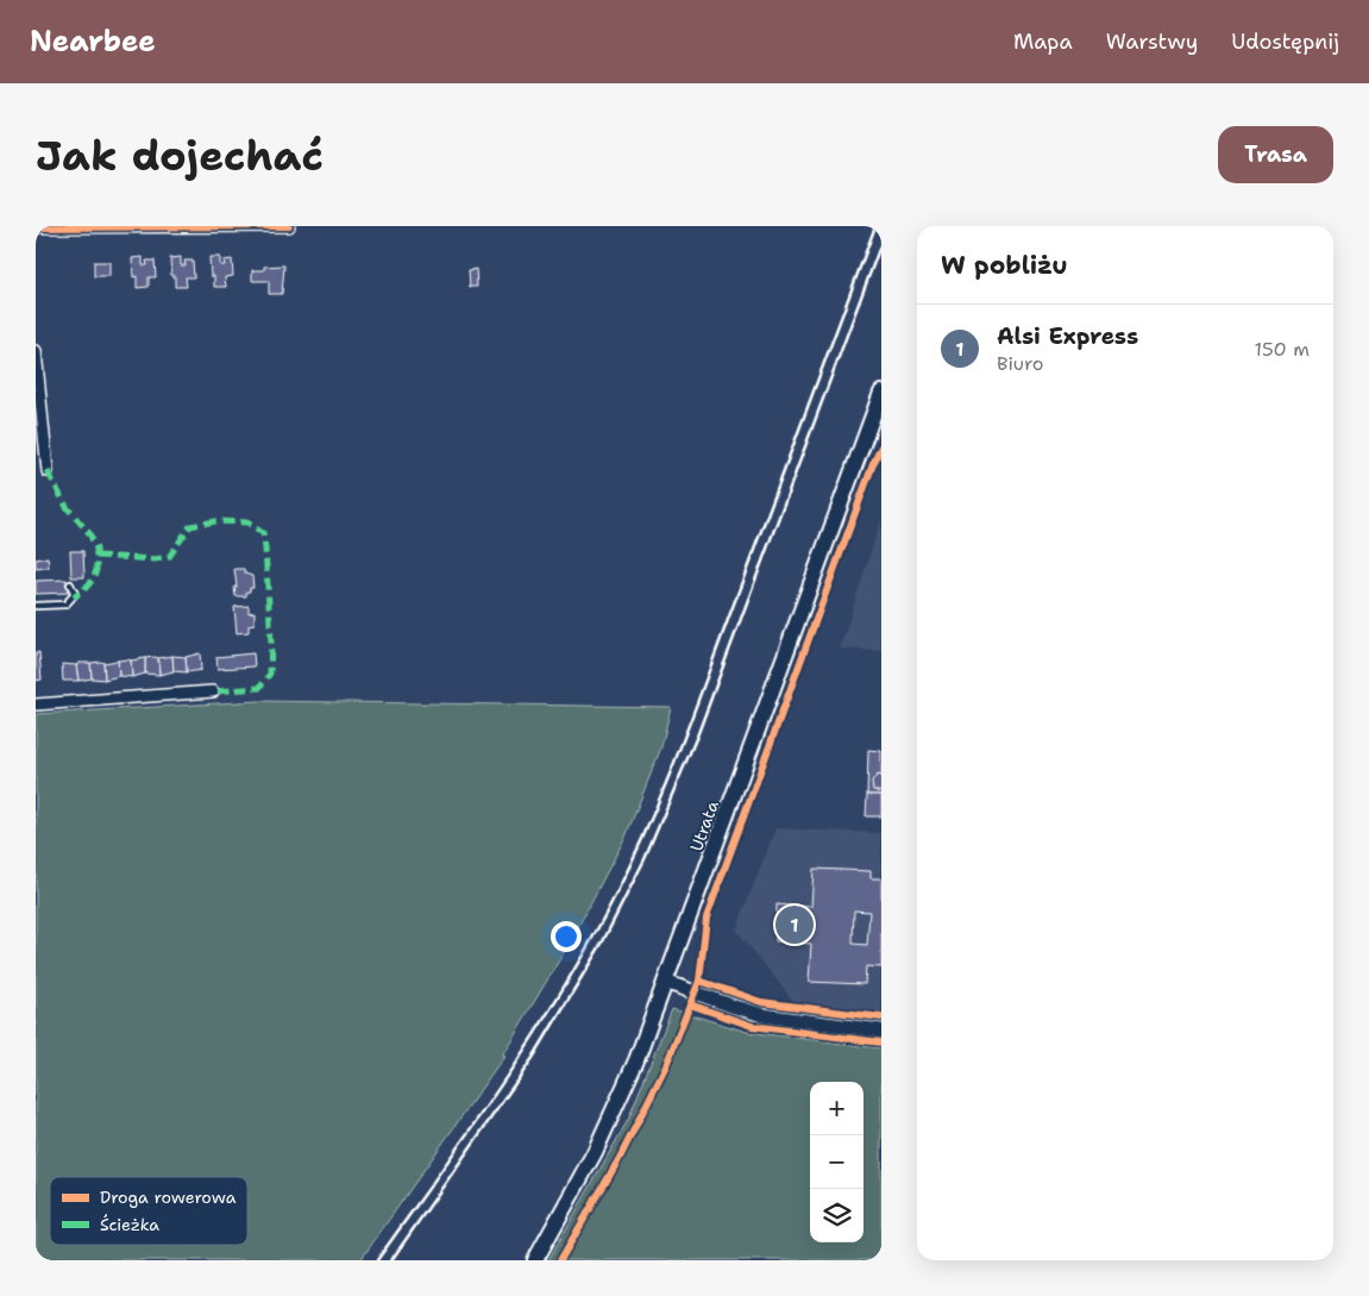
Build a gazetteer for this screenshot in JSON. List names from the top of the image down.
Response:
{
  "streets": {
    "main road": ["Utrata"]
  },
  "legend": ["Droga rowerowa", "Ścieżka"],
  "page": {
    "header": "Nearbee",
    "nav": ["Mapa", "Warstwy", "Udostępnij"],
    "buttons": "Trasa",
    "title": "Jak dojechać",
    "heading": "W pobliżu",
    "list": [
      {
        "mark": "1",
        "name": "Alsi Express",
        "note": "Biuro",
        "value": "150 m"
      }
    ],
    "pins": "1",
    "map_buttons": ["+", "−"]
  }
}
